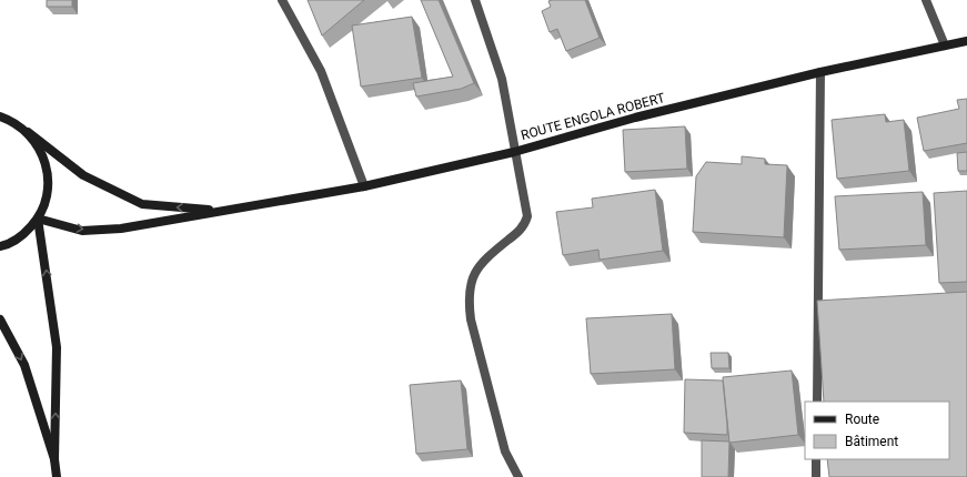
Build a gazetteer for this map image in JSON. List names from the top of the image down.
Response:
{
  "streets": {
    "street": ["ROUTE ENGOLA ROBERT"]
  },
  "legend": ["Route", "Bâtiment"]
}
